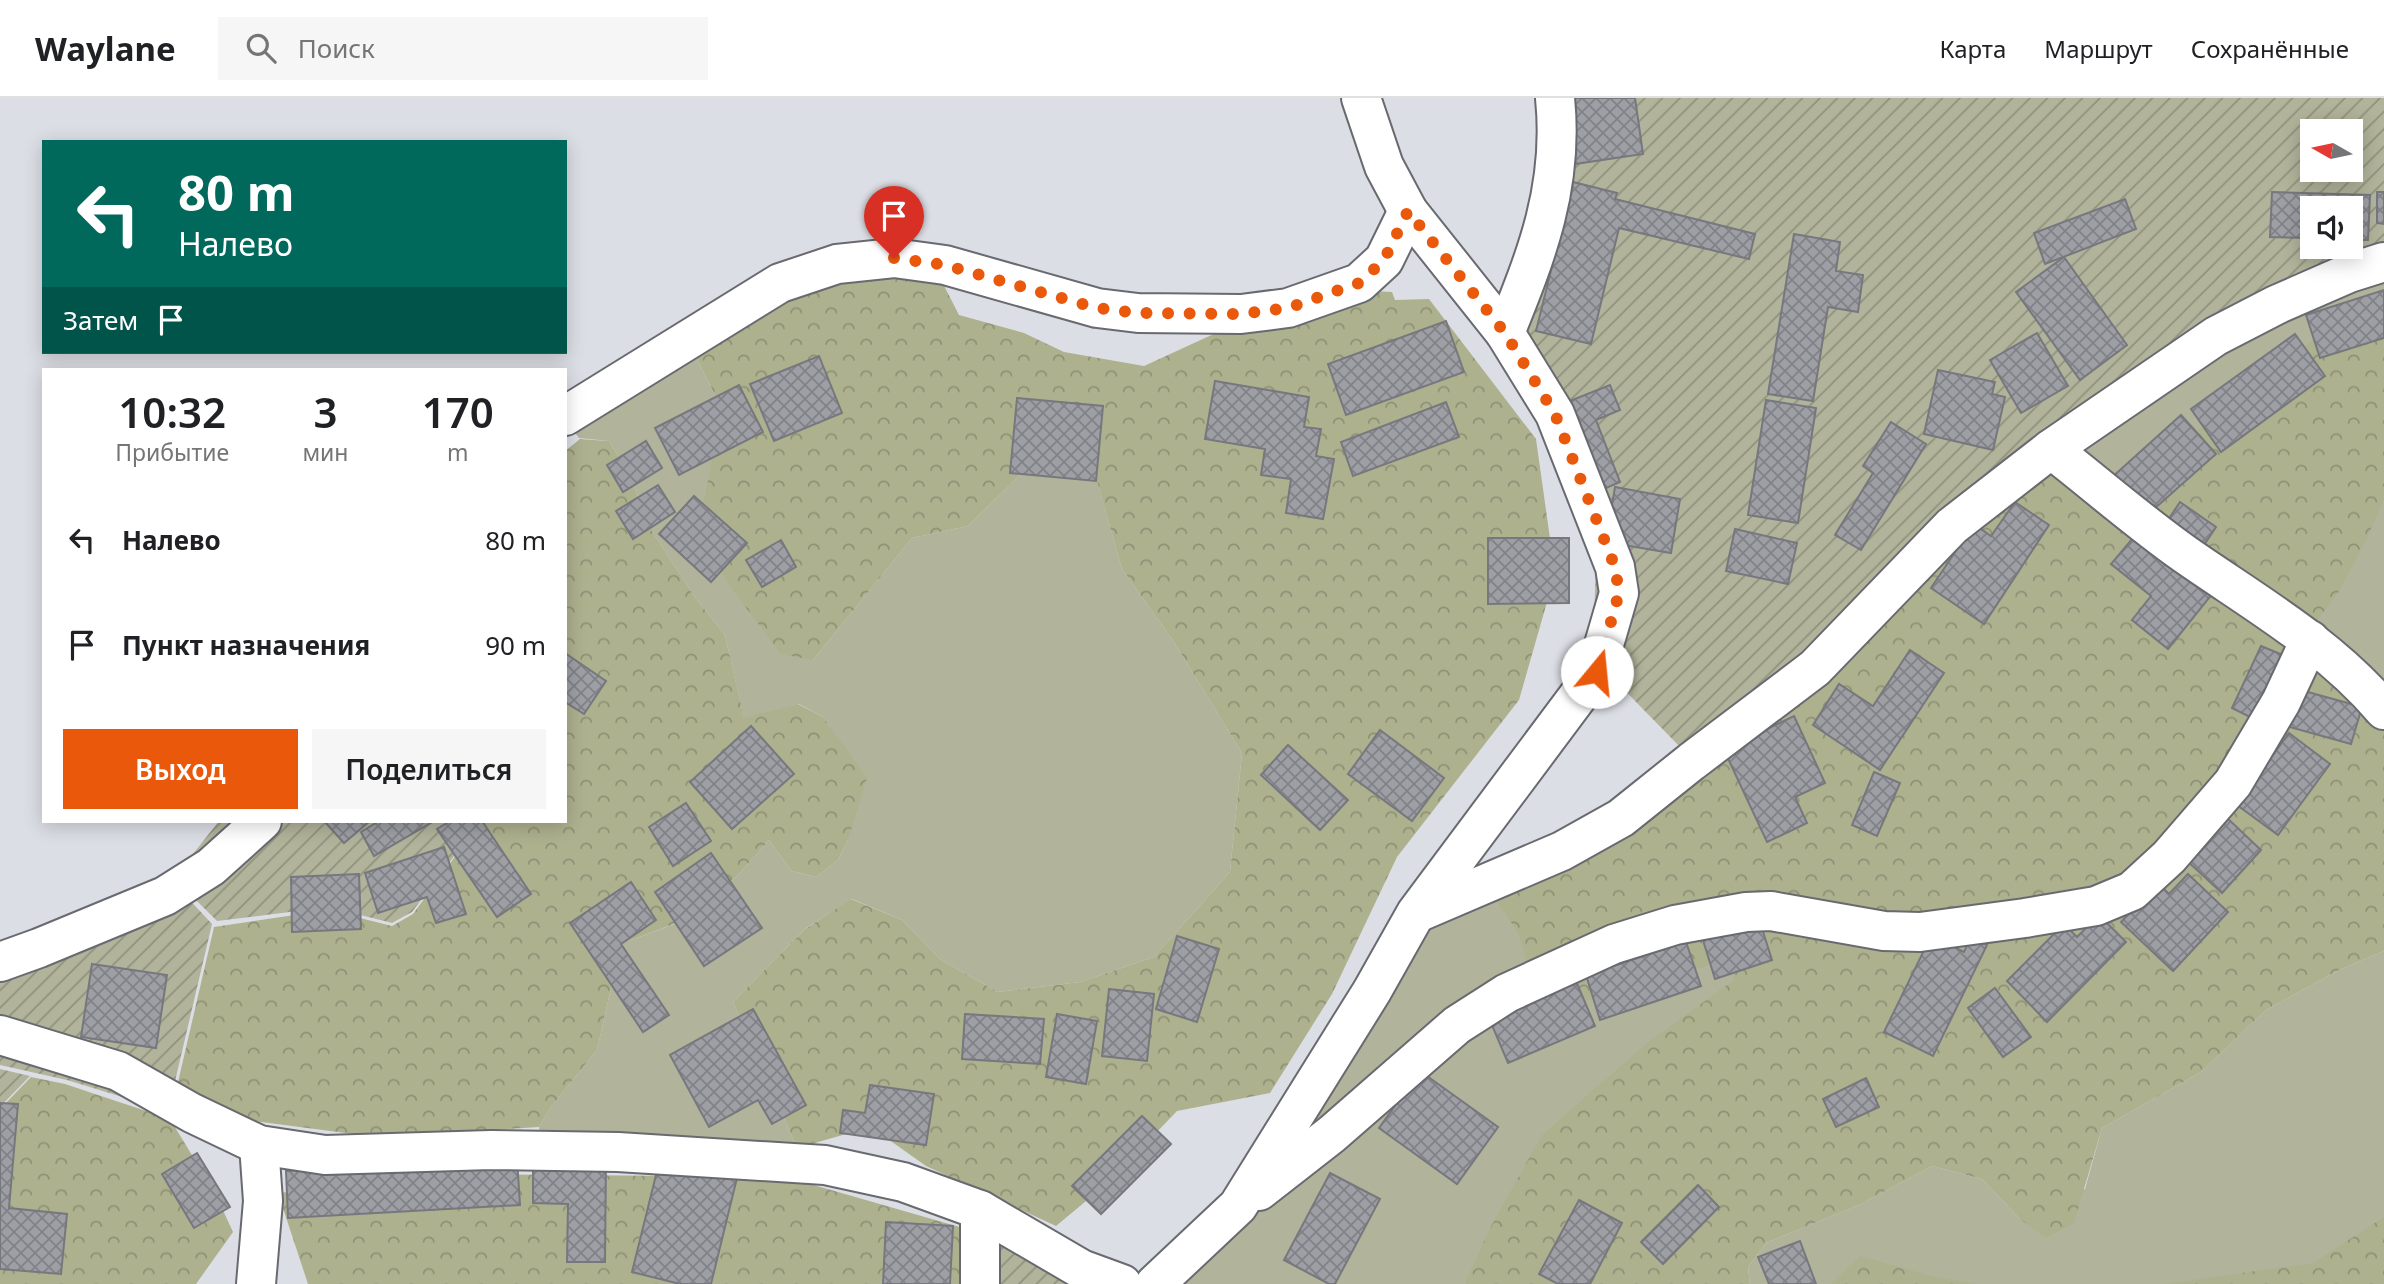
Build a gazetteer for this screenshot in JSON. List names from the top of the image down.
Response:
{
  "north": "left",
  "page": {
    "header": "Waylane",
    "search": "Поиск",
    "nav": ["Карта", "Маршрут", "Сохранённые"],
    "turn": ["80 m", "Налево"],
    "then": "Затем",
    "eta": [
      "10:32",
      "Прибытие",
      "3",
      "мин",
      "170",
      "m"
    ],
    "list": [
      {
        "name": "Налево",
        "value": "80 m"
      },
      {
        "name": "Пункт назначения",
        "value": "90 m"
      }
    ],
    "buttons": ["Выход", "Поделиться"]
  }
}
